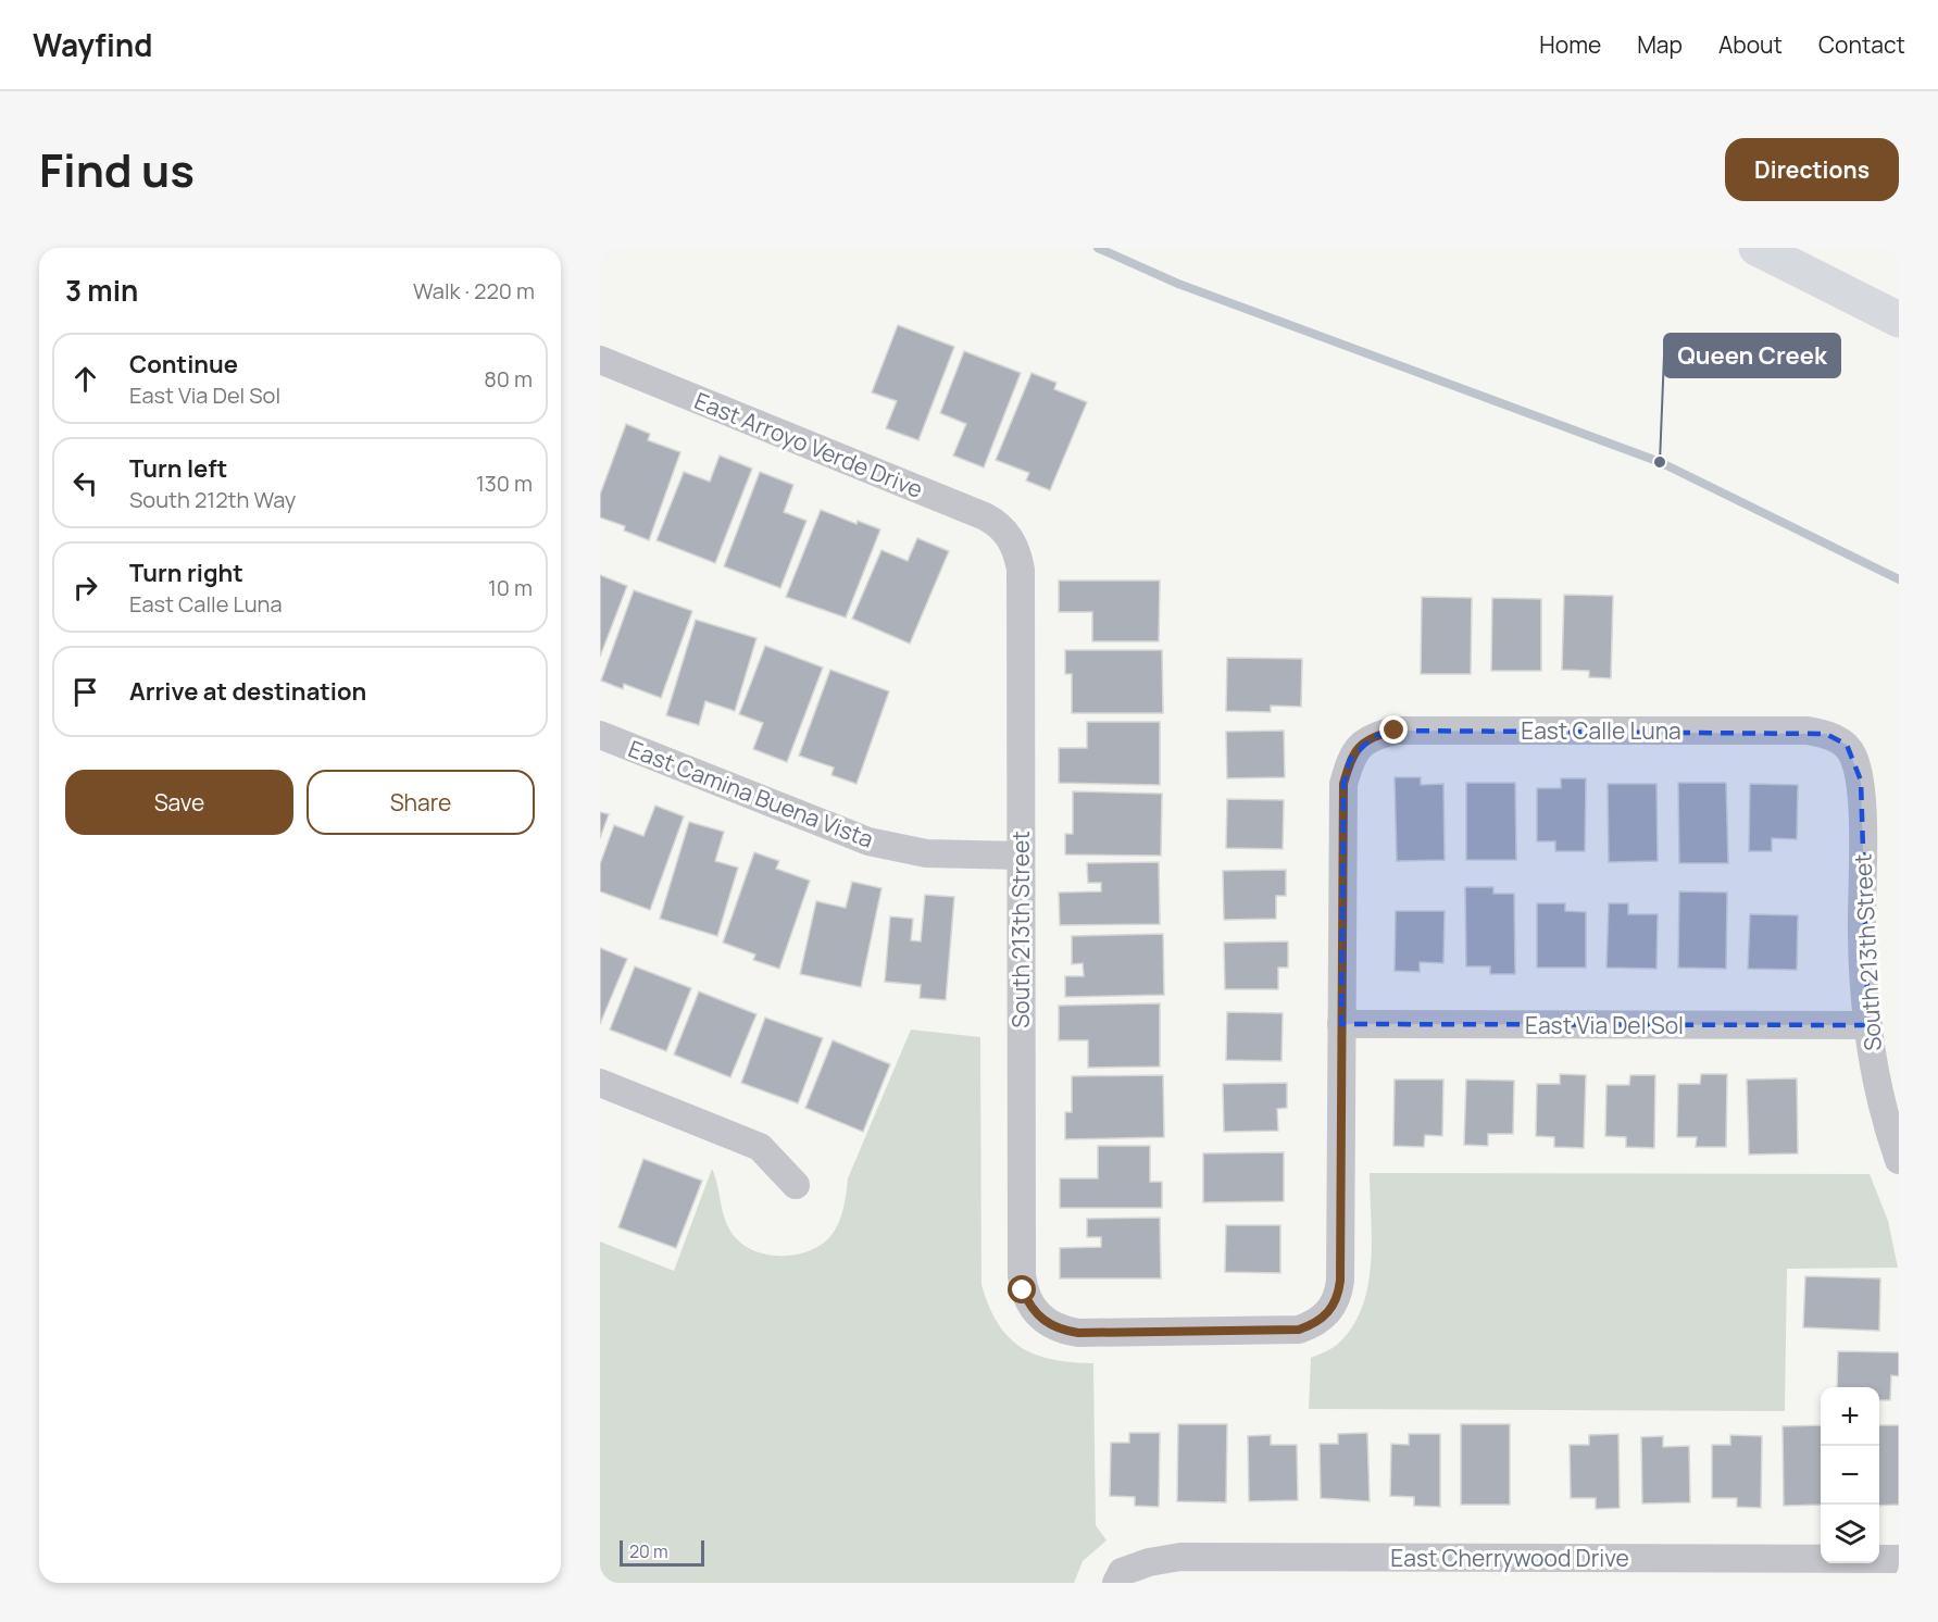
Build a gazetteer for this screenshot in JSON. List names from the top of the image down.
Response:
{
  "streets": {
    "street": [
      "East Arroyo Verde Drive",
      "East Calle Luna",
      "East Camina Buena Vista",
      "South 213th Street",
      "East Via Del Sol",
      "East Cherrywood Drive"
    ]
  },
  "crossings": [
    ["East Arroyo Verde Drive", "South 213th Street"],
    ["East Calle Luna", "South 213th Street"],
    ["East Calle Luna", "East Via Del Sol"],
    ["East Camina Buena Vista", "South 213th Street"],
    ["South 213th Street", "East Via Del Sol"]
  ],
  "places": ["Queen Creek"],
  "scale_bar": "20 m",
  "page": {
    "header": "Wayfind",
    "nav": [
      "Home",
      "Map",
      "About",
      "Contact"
    ],
    "title": "Find us",
    "buttons": [
      "Directions",
      ["Save", "Share"]
    ],
    "heading": ["3 min", "Walk · 220 m"],
    "list": [
      ["Continue", "East Via Del Sol", "80 m"],
      ["Turn left", "South 212th Way", "130 m"],
      ["Turn right", "East Calle Luna", "10 m"],
      "Arrive at destination"
    ],
    "map_buttons": ["+", "−"],
    "scale": "20 m"
  }
}
